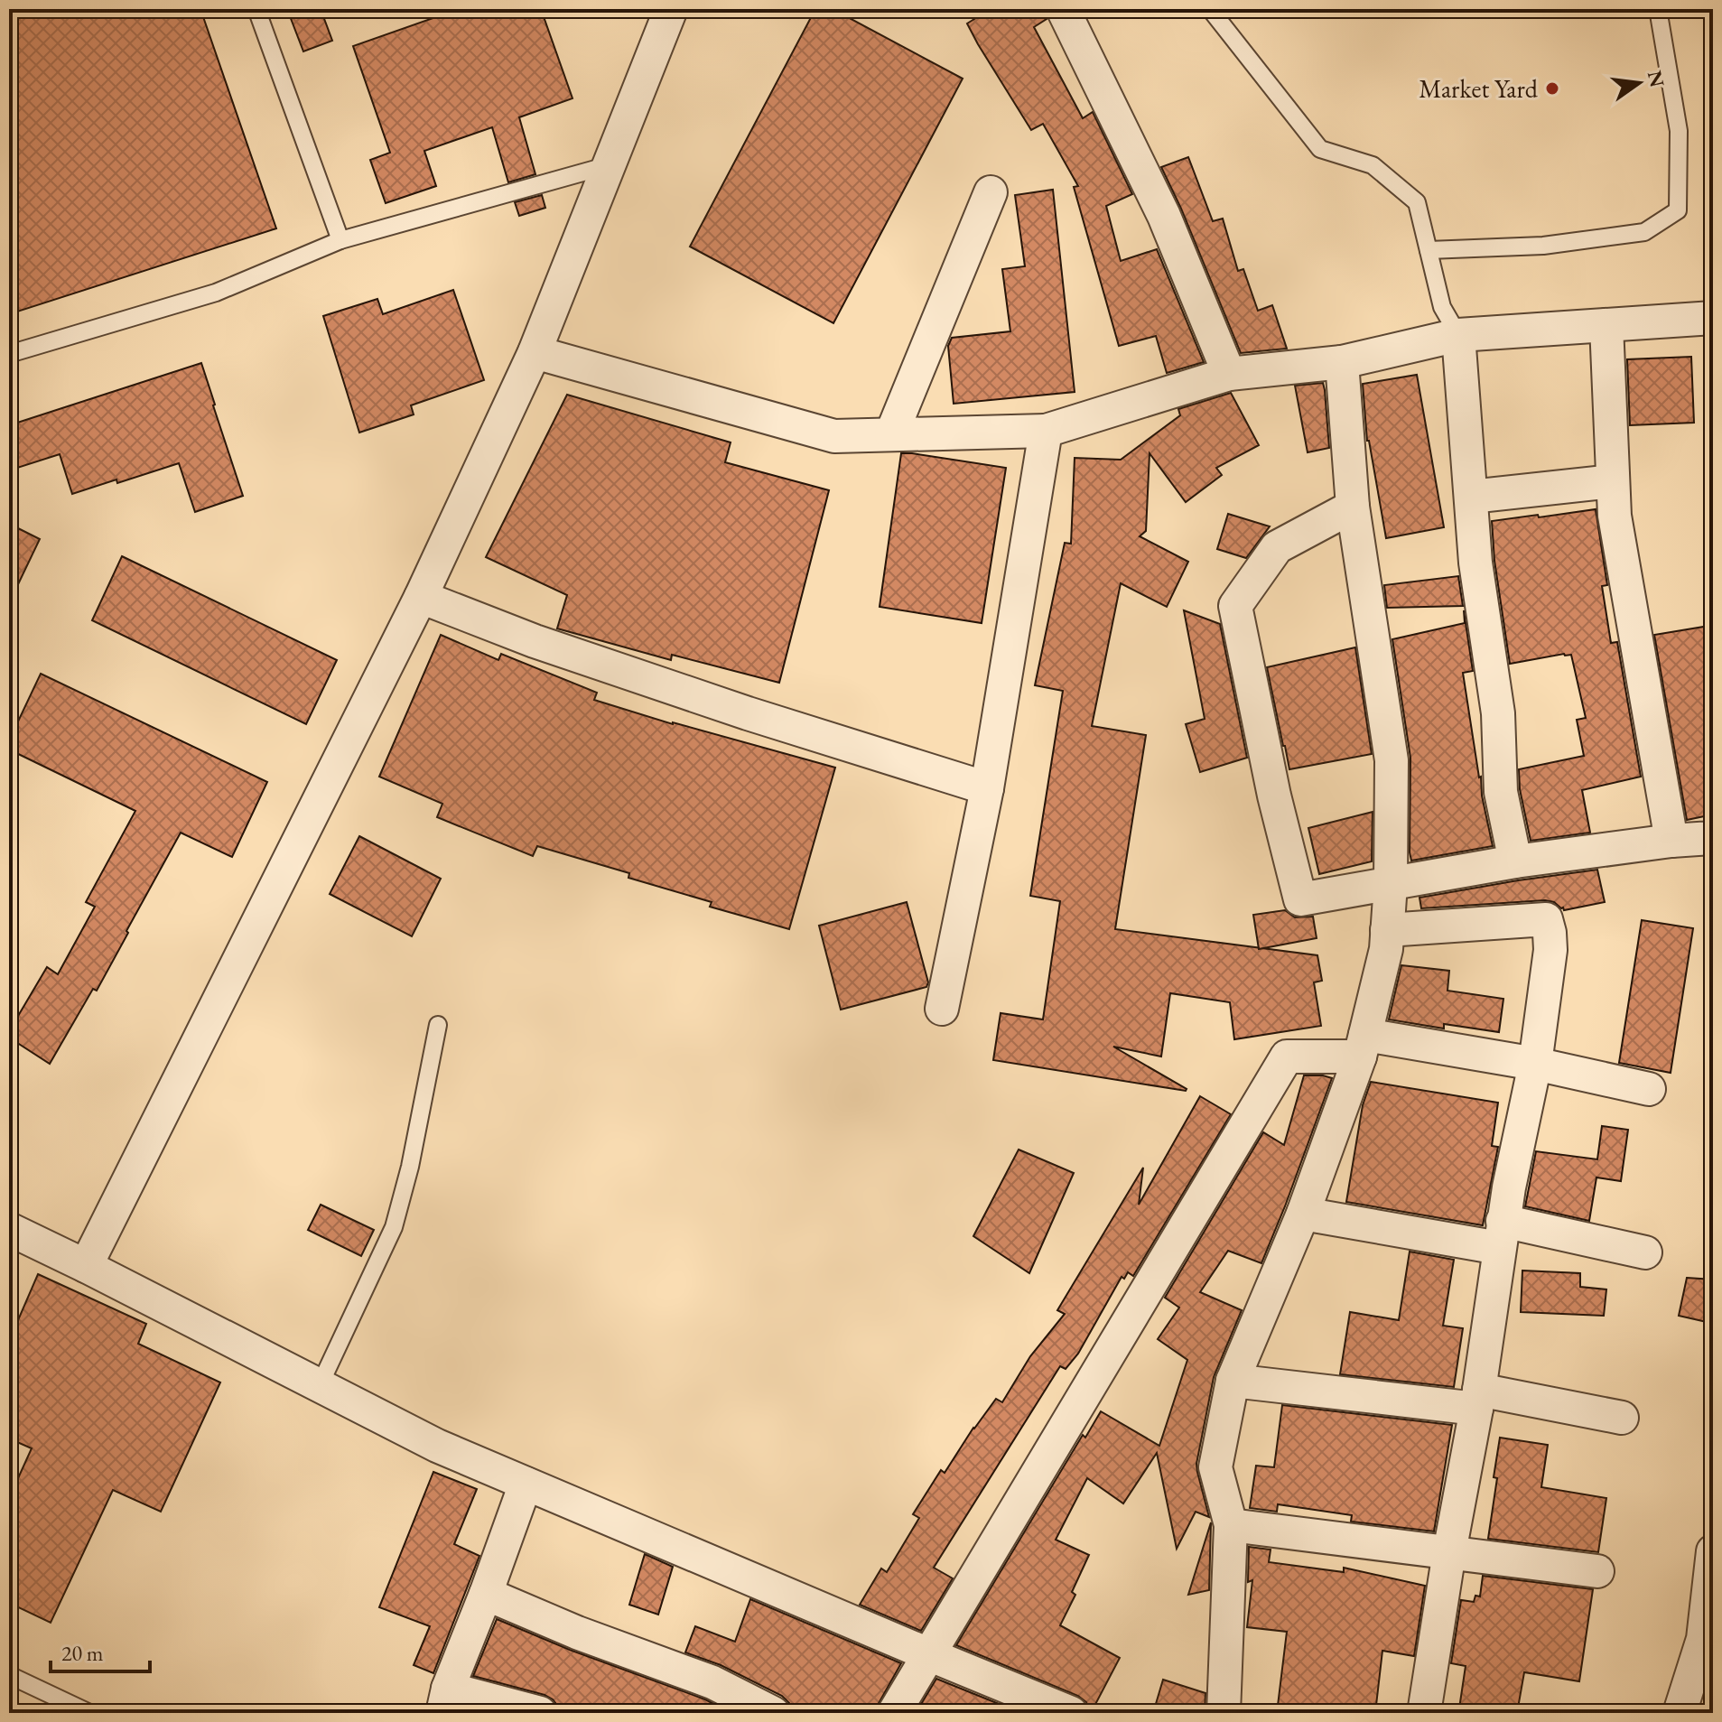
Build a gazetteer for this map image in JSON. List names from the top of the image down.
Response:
{
  "places": ["Market Yard"],
  "scale_bar": "20 m",
  "north": "right"
}
